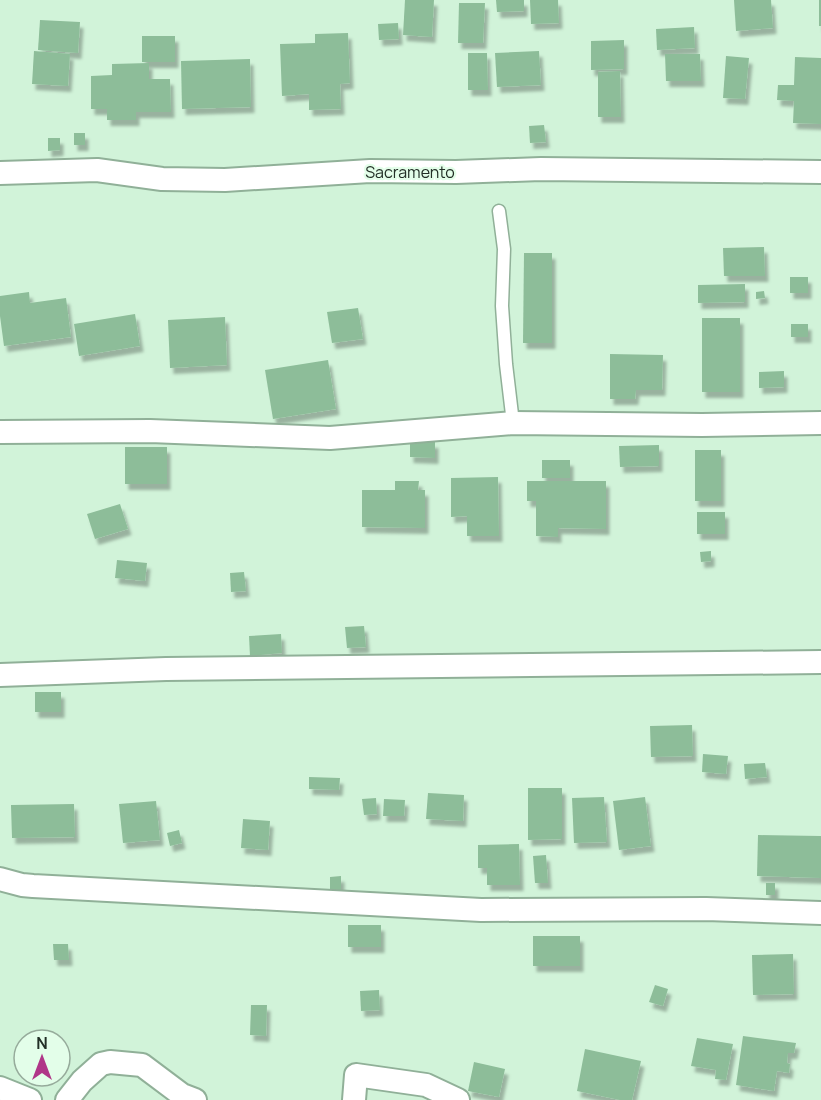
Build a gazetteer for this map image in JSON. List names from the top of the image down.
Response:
{
  "streets": {
    "street": ["Sacramento"]
  },
  "north": "top"
}
